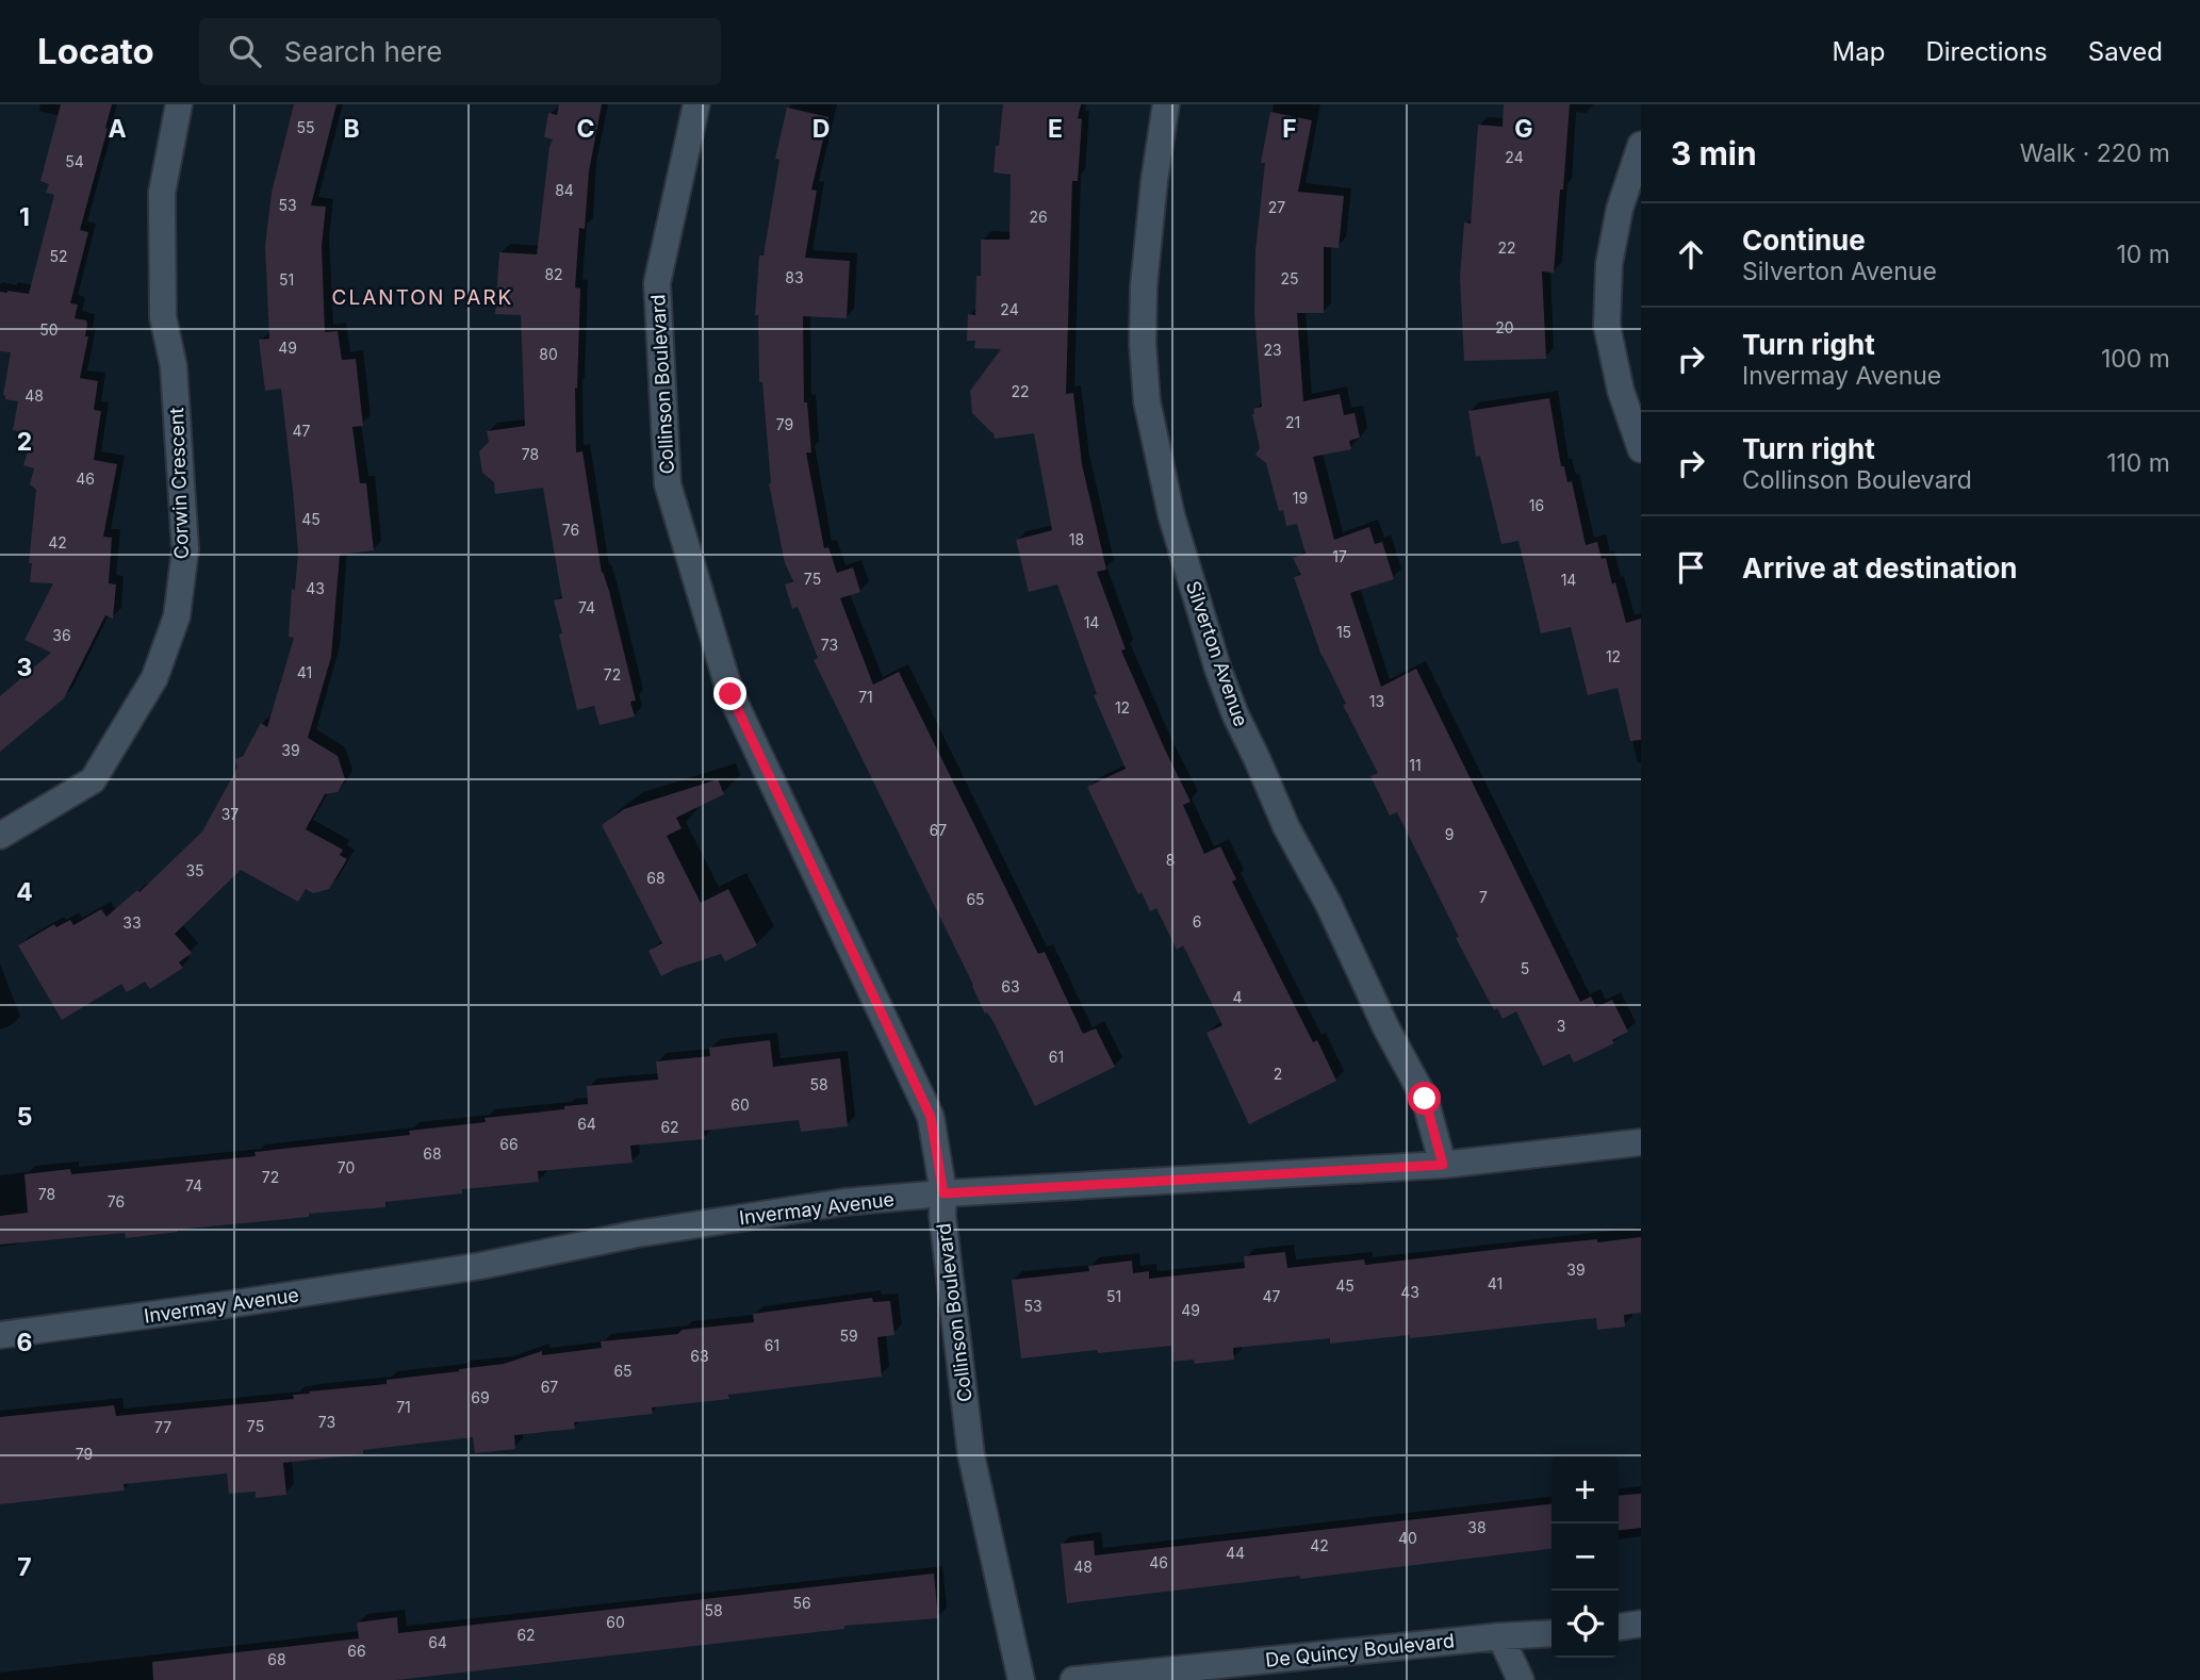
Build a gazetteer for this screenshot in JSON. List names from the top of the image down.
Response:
{
  "streets": {
    "street": [
      "Collinson Boulevard",
      "Corwin Crescent",
      "Silverton Avenue",
      "Invermay Avenue",
      "De Quincy Boulevard"
    ]
  },
  "crossings": [
    ["Collinson Boulevard", "Invermay Avenue"],
    ["Silverton Avenue", "Invermay Avenue"]
  ],
  "districts": ["CLANTON PARK"],
  "house_numbers": [
    "55",
    "24",
    "54",
    "84",
    "53",
    "27",
    "26",
    "22",
    "52",
    "82",
    "83",
    "25",
    "51",
    "24",
    "20",
    "50",
    "49",
    "23",
    "80",
    "22",
    "48",
    "21",
    "79",
    "47",
    "78",
    "46",
    "19",
    "16",
    "45",
    "76",
    "18",
    "42",
    "17",
    "75",
    "14",
    "43",
    "74",
    "14",
    "15",
    "36",
    "73",
    "12",
    "41",
    "72",
    "71",
    "13",
    "12",
    "39",
    "11",
    "37",
    "67",
    "9",
    "8",
    "35",
    "68",
    "7",
    "65",
    "6",
    "33",
    "5",
    "63",
    "4",
    "3",
    "61",
    "2",
    "58",
    "60",
    "64",
    "62",
    "66",
    "68",
    "70",
    "72",
    "74",
    "78",
    "76",
    "39",
    "41",
    "45",
    "43",
    "51",
    "47",
    "53",
    "49",
    "59",
    "61",
    "63",
    "65",
    "67",
    "69",
    "71",
    "73",
    "75",
    "77",
    "79",
    "38",
    "40",
    "42",
    "44",
    "46",
    "48",
    "56",
    "58",
    "60",
    "62",
    "64",
    "66",
    "68"
  ],
  "page": {
    "header": "Locato",
    "search": "Search here",
    "nav": ["Map", "Directions", "Saved"],
    "heading": ["3 min", "Walk · 220 m"],
    "list": [
      ["Continue", "Silverton Avenue", "10 m"],
      ["Turn right", "Invermay Avenue", "100 m"],
      ["Turn right", "Collinson Boulevard", "110 m"],
      "Arrive at destination"
    ],
    "map_buttons": ["+", "−"]
  },
  "grid": {
    "columns": [
      "A",
      "B",
      "C",
      "D",
      "E",
      "F",
      "G"
    ],
    "rows": [
      "1",
      "2",
      "3",
      "4",
      "5",
      "6",
      "7"
    ]
  }
}
